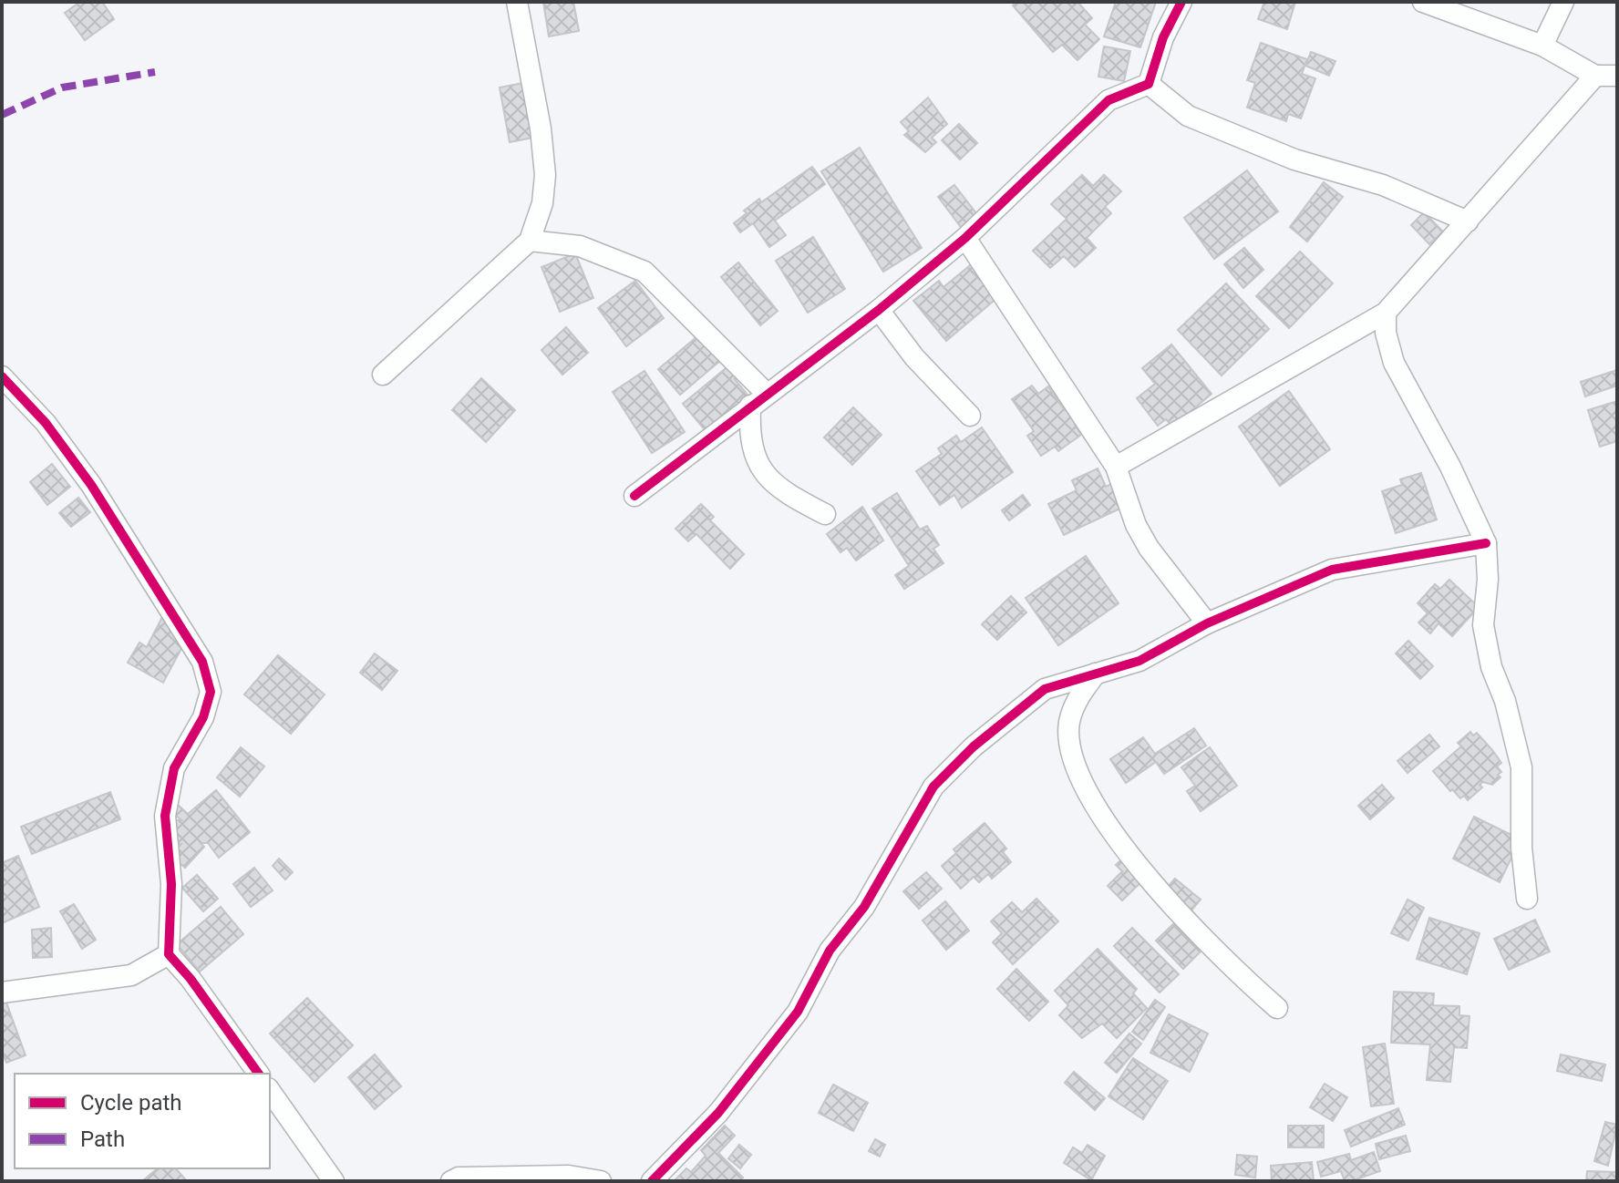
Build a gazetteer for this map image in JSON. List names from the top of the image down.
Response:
{
  "legend": ["Cycle path", "Path"]
}
